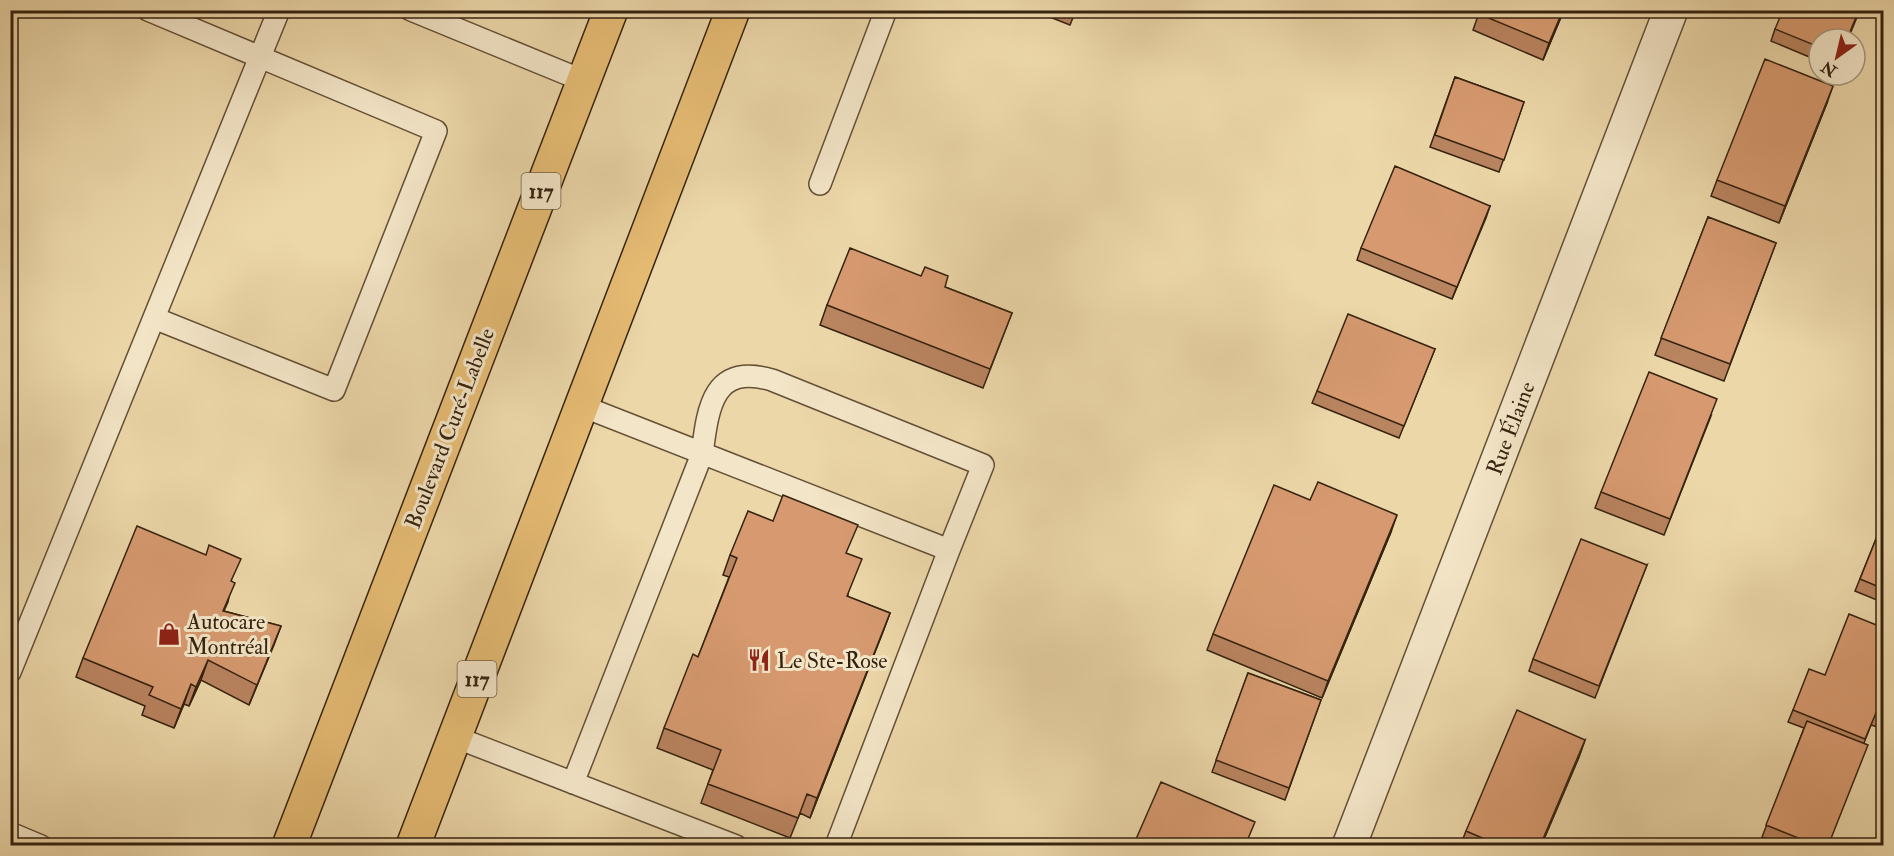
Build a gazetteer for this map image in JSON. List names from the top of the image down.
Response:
{
  "streets": {
    "main road": ["117", "Boulevard Curé-Labelle"],
    "street": ["Rue Élaine"]
  },
  "places": {
    "shop": ["Autocare Montréal"],
    "restaurant": ["Le Ste-Rose"]
  },
  "north": "bottom left"
}
